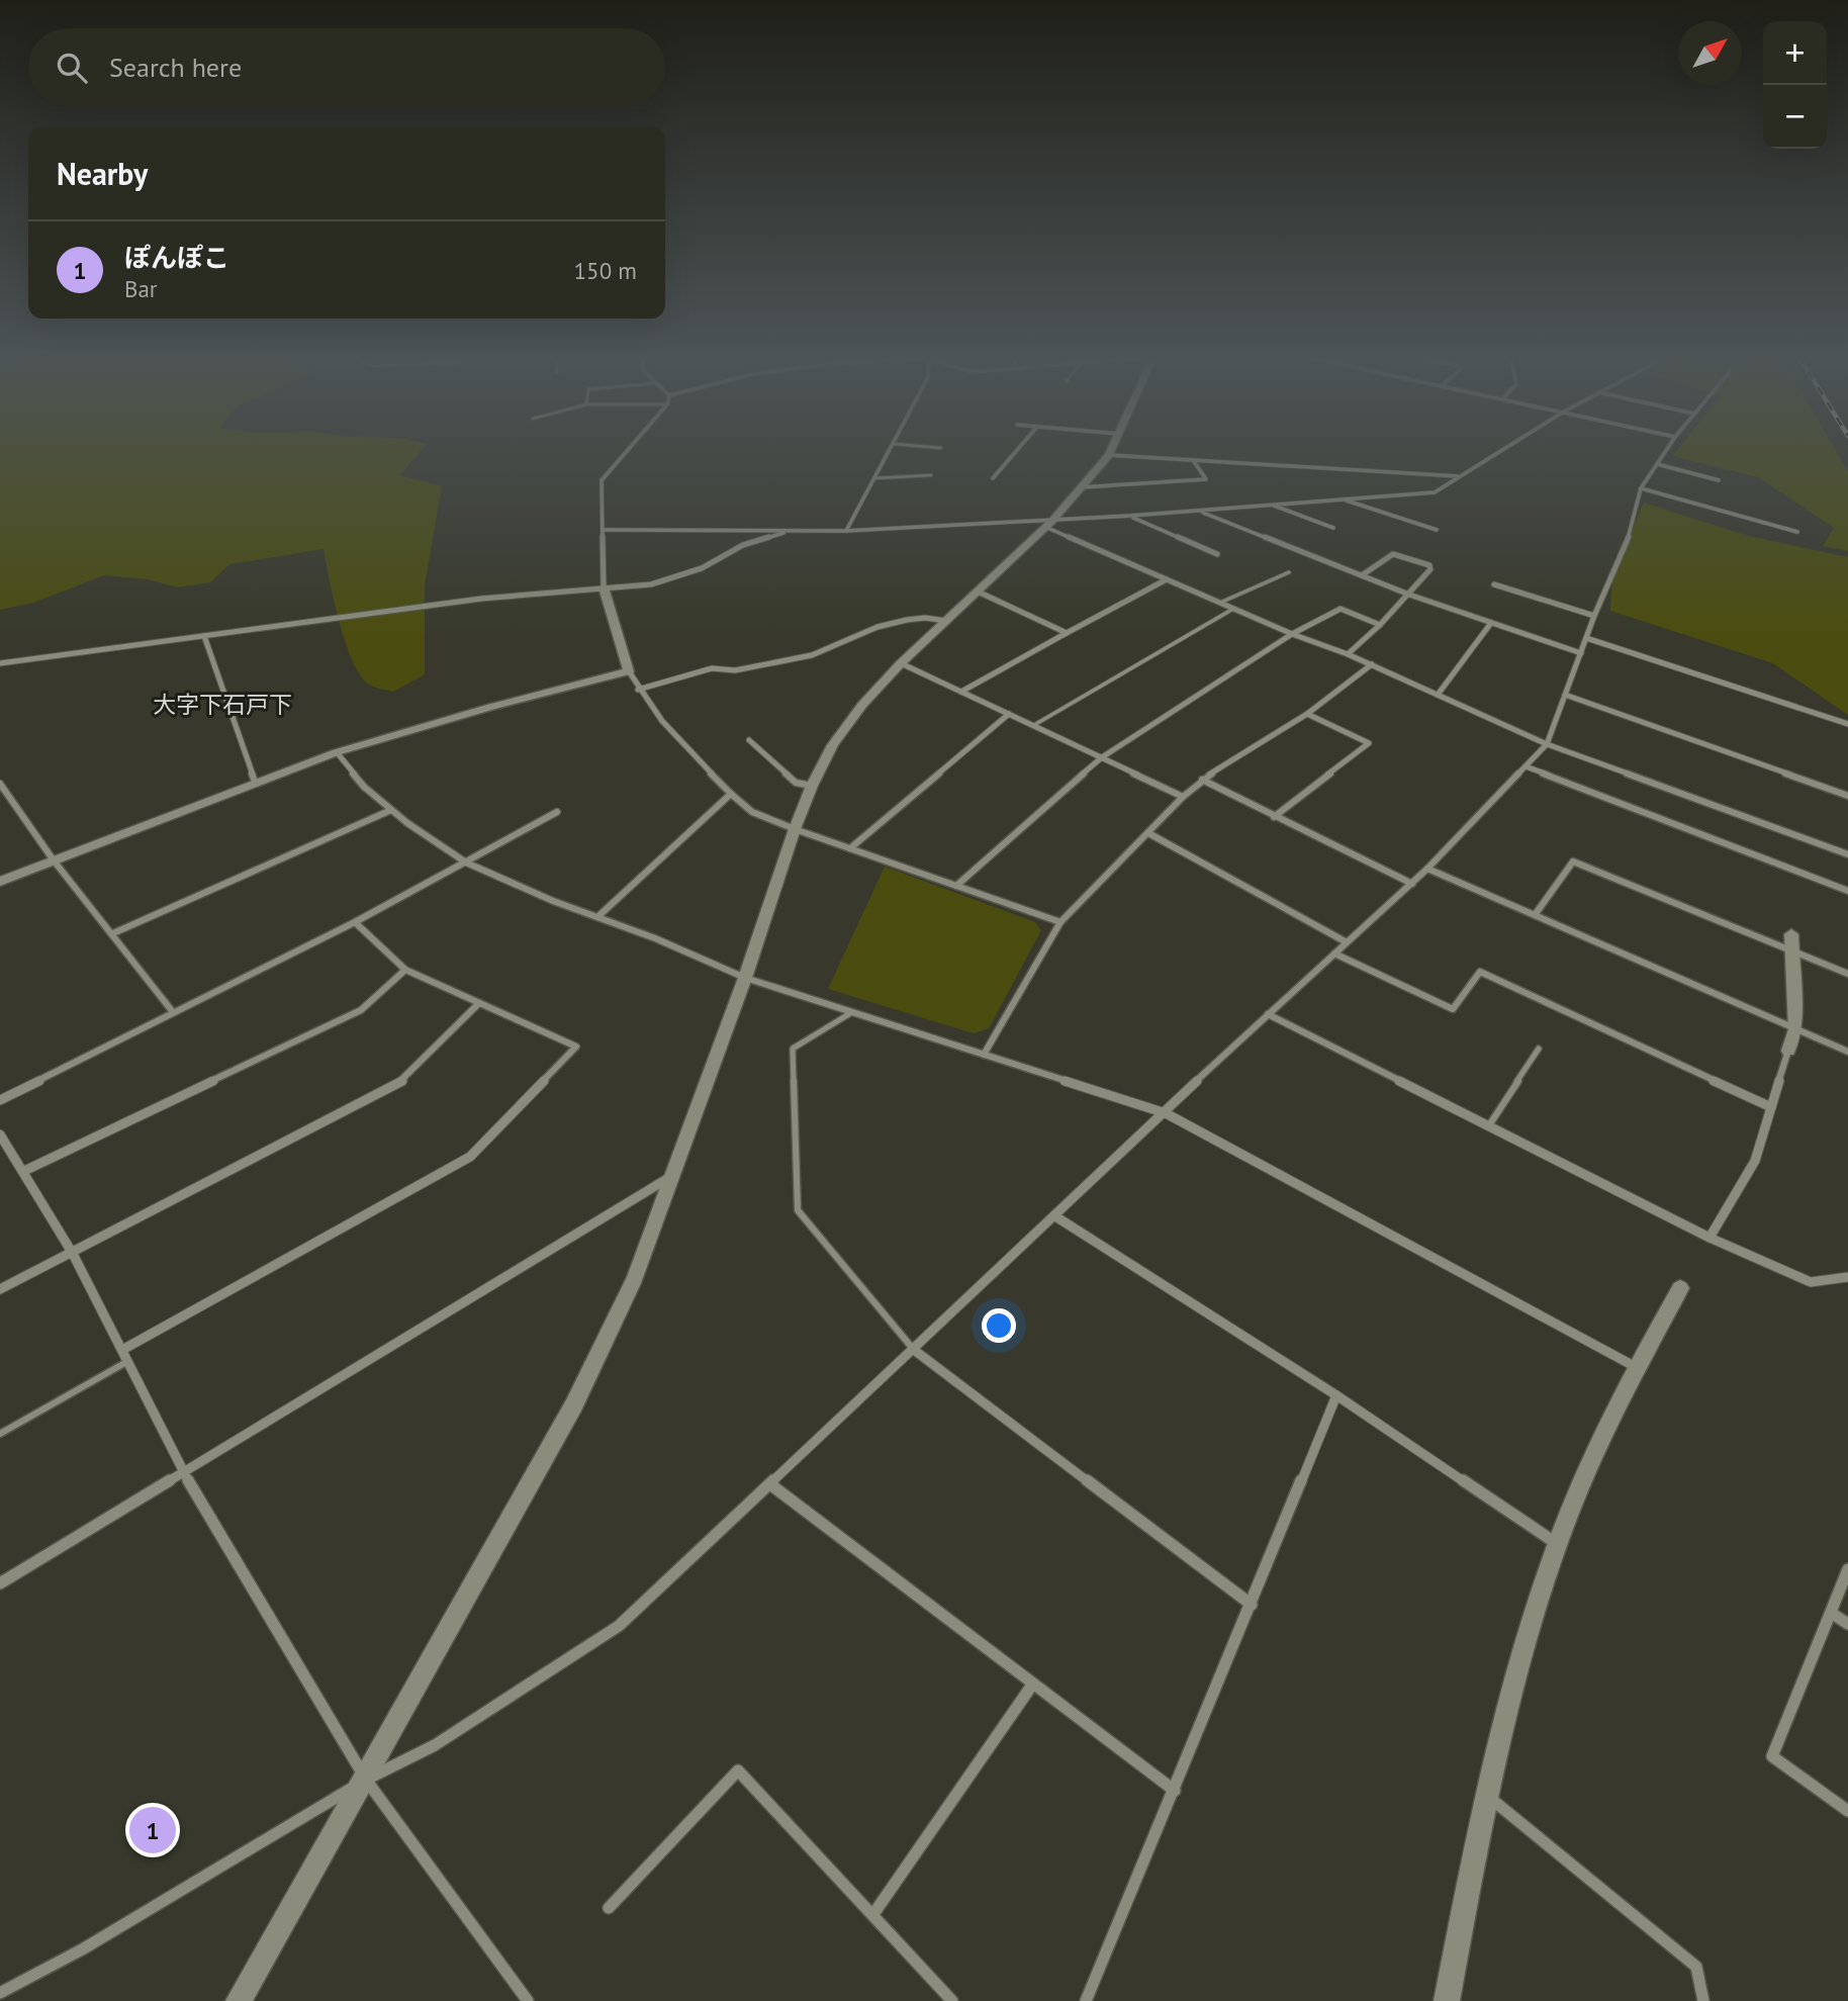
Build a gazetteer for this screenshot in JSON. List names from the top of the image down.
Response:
{
  "districts": ["大字下石戸下"],
  "north": "top right",
  "page": {
    "map_buttons": ["+", "−"],
    "search": "Search here",
    "heading": "Nearby",
    "list": [
      {
        "mark": "1",
        "name": "ぽんぽこ",
        "note": "Bar",
        "value": "150 m"
      }
    ],
    "pins": "1"
  }
}
